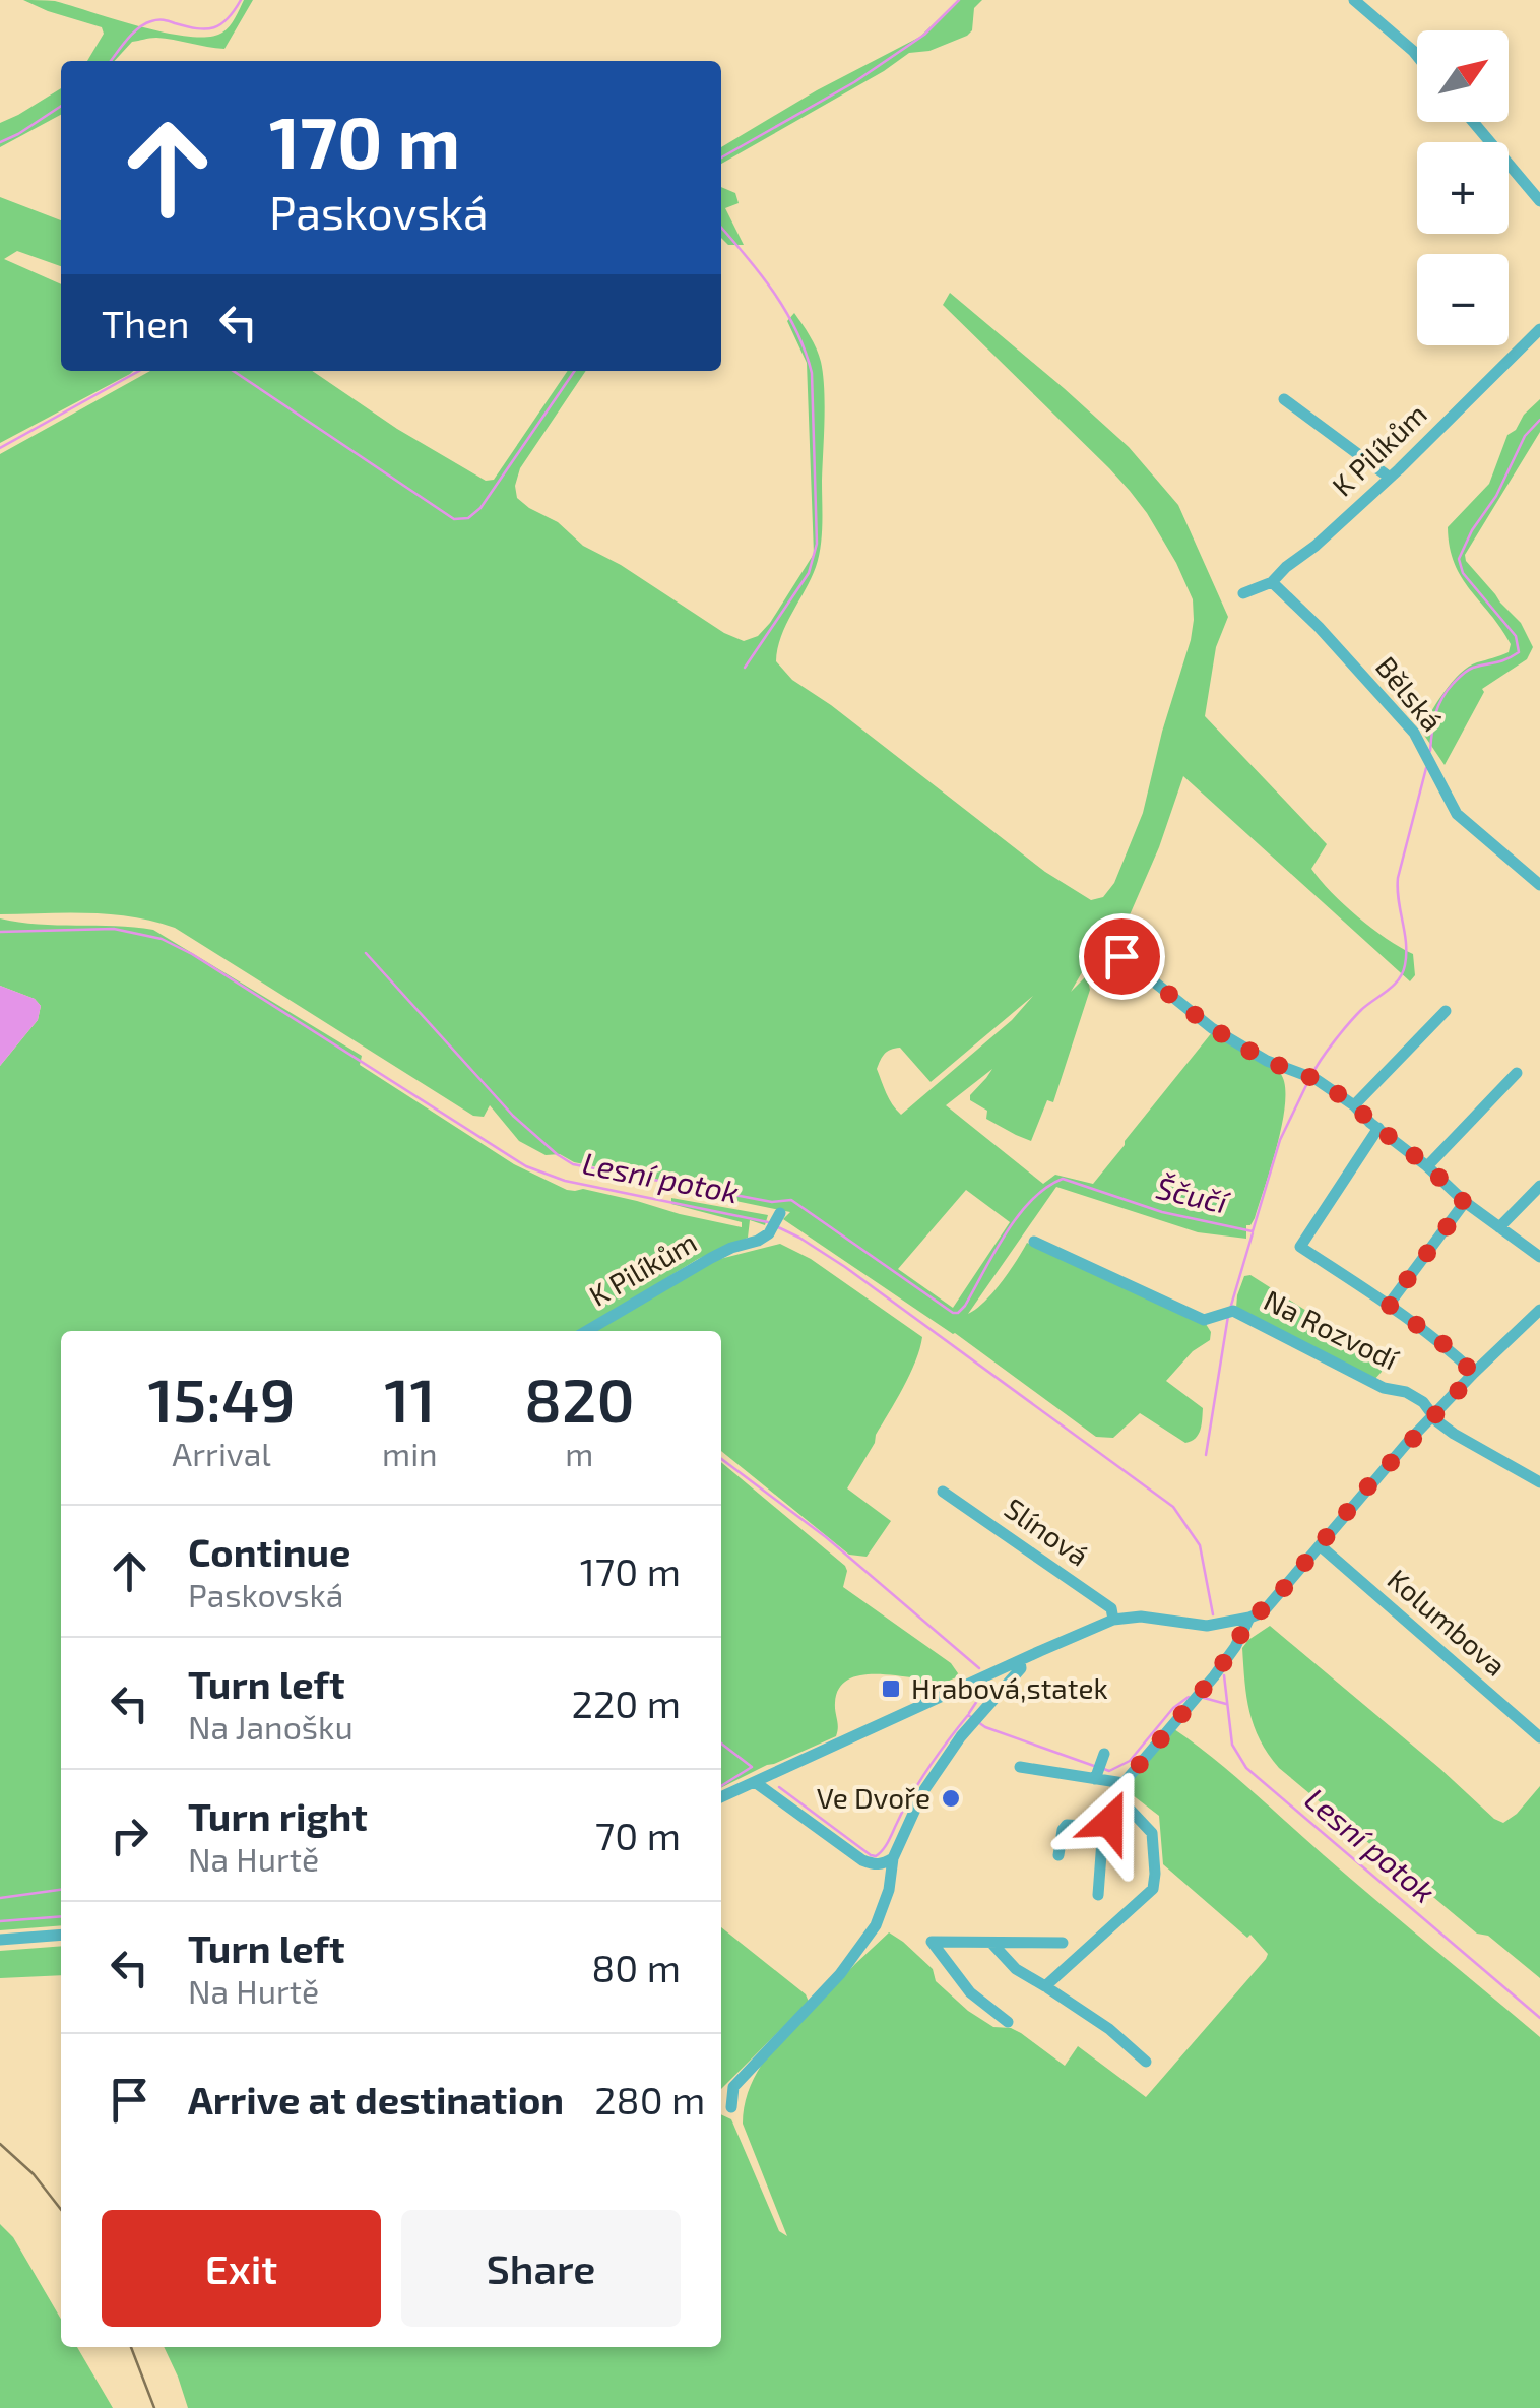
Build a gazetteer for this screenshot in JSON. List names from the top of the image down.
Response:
{
  "streets": {
    "street": [
      "K Pilíkům",
      "Bělská",
      "Na Rozvodí",
      "Slínová",
      "Kolumbova"
    ]
  },
  "crossings": [
    ["K Pilíkům", "Bělská"]
  ],
  "water": ["Lesní potok", "Ščučí"],
  "places": {
    "transit": ["Hrabová,statek"],
    "other": ["Ve Dvoře"]
  },
  "north": "top right",
  "page": {
    "map_buttons": ["+", "−"],
    "turn": ["170 m", "Paskovská"],
    "then": "Then",
    "eta": [
      "15:49",
      "Arrival",
      "11",
      "min",
      "820",
      "m"
    ],
    "list": [
      {
        "name": "Continue",
        "note": "Paskovská",
        "value": "170 m"
      },
      {
        "name": "Turn left",
        "note": "Na Janošku",
        "value": "220 m"
      },
      {
        "name": "Turn right",
        "note": "Na Hurtě",
        "value": "70 m"
      },
      {
        "name": "Turn left",
        "note": "Na Hurtě",
        "value": "80 m"
      },
      {
        "name": "Arrive at destination",
        "value": "280 m"
      }
    ],
    "buttons": ["Exit", "Share"]
  }
}
